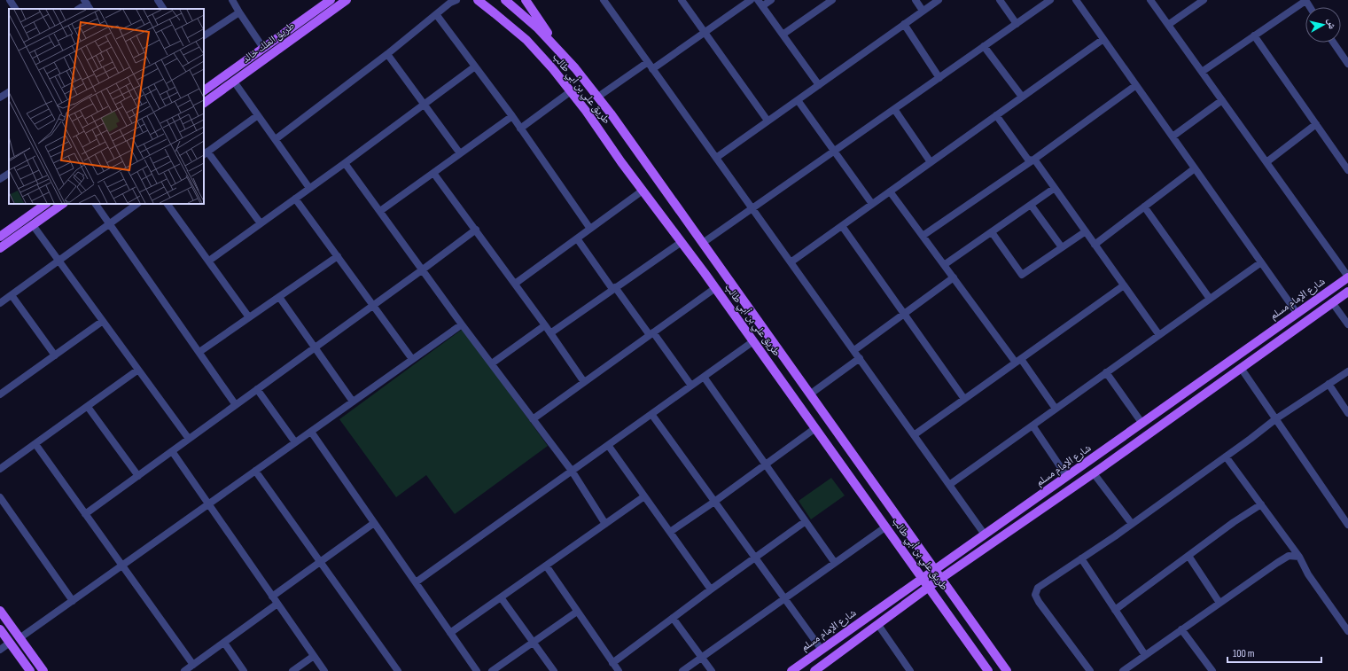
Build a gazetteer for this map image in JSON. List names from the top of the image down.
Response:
{
  "streets": {
    "main road": ["طريق الملك خالد", "طريق علي بن أبي طالب", "شارع الإمام مسلم"]
  },
  "crossings": [
    ["طريق علي بن أبي طالب", "شارع الإمام مسلم"]
  ],
  "scale_bar": "100 m",
  "north": "right"
}
